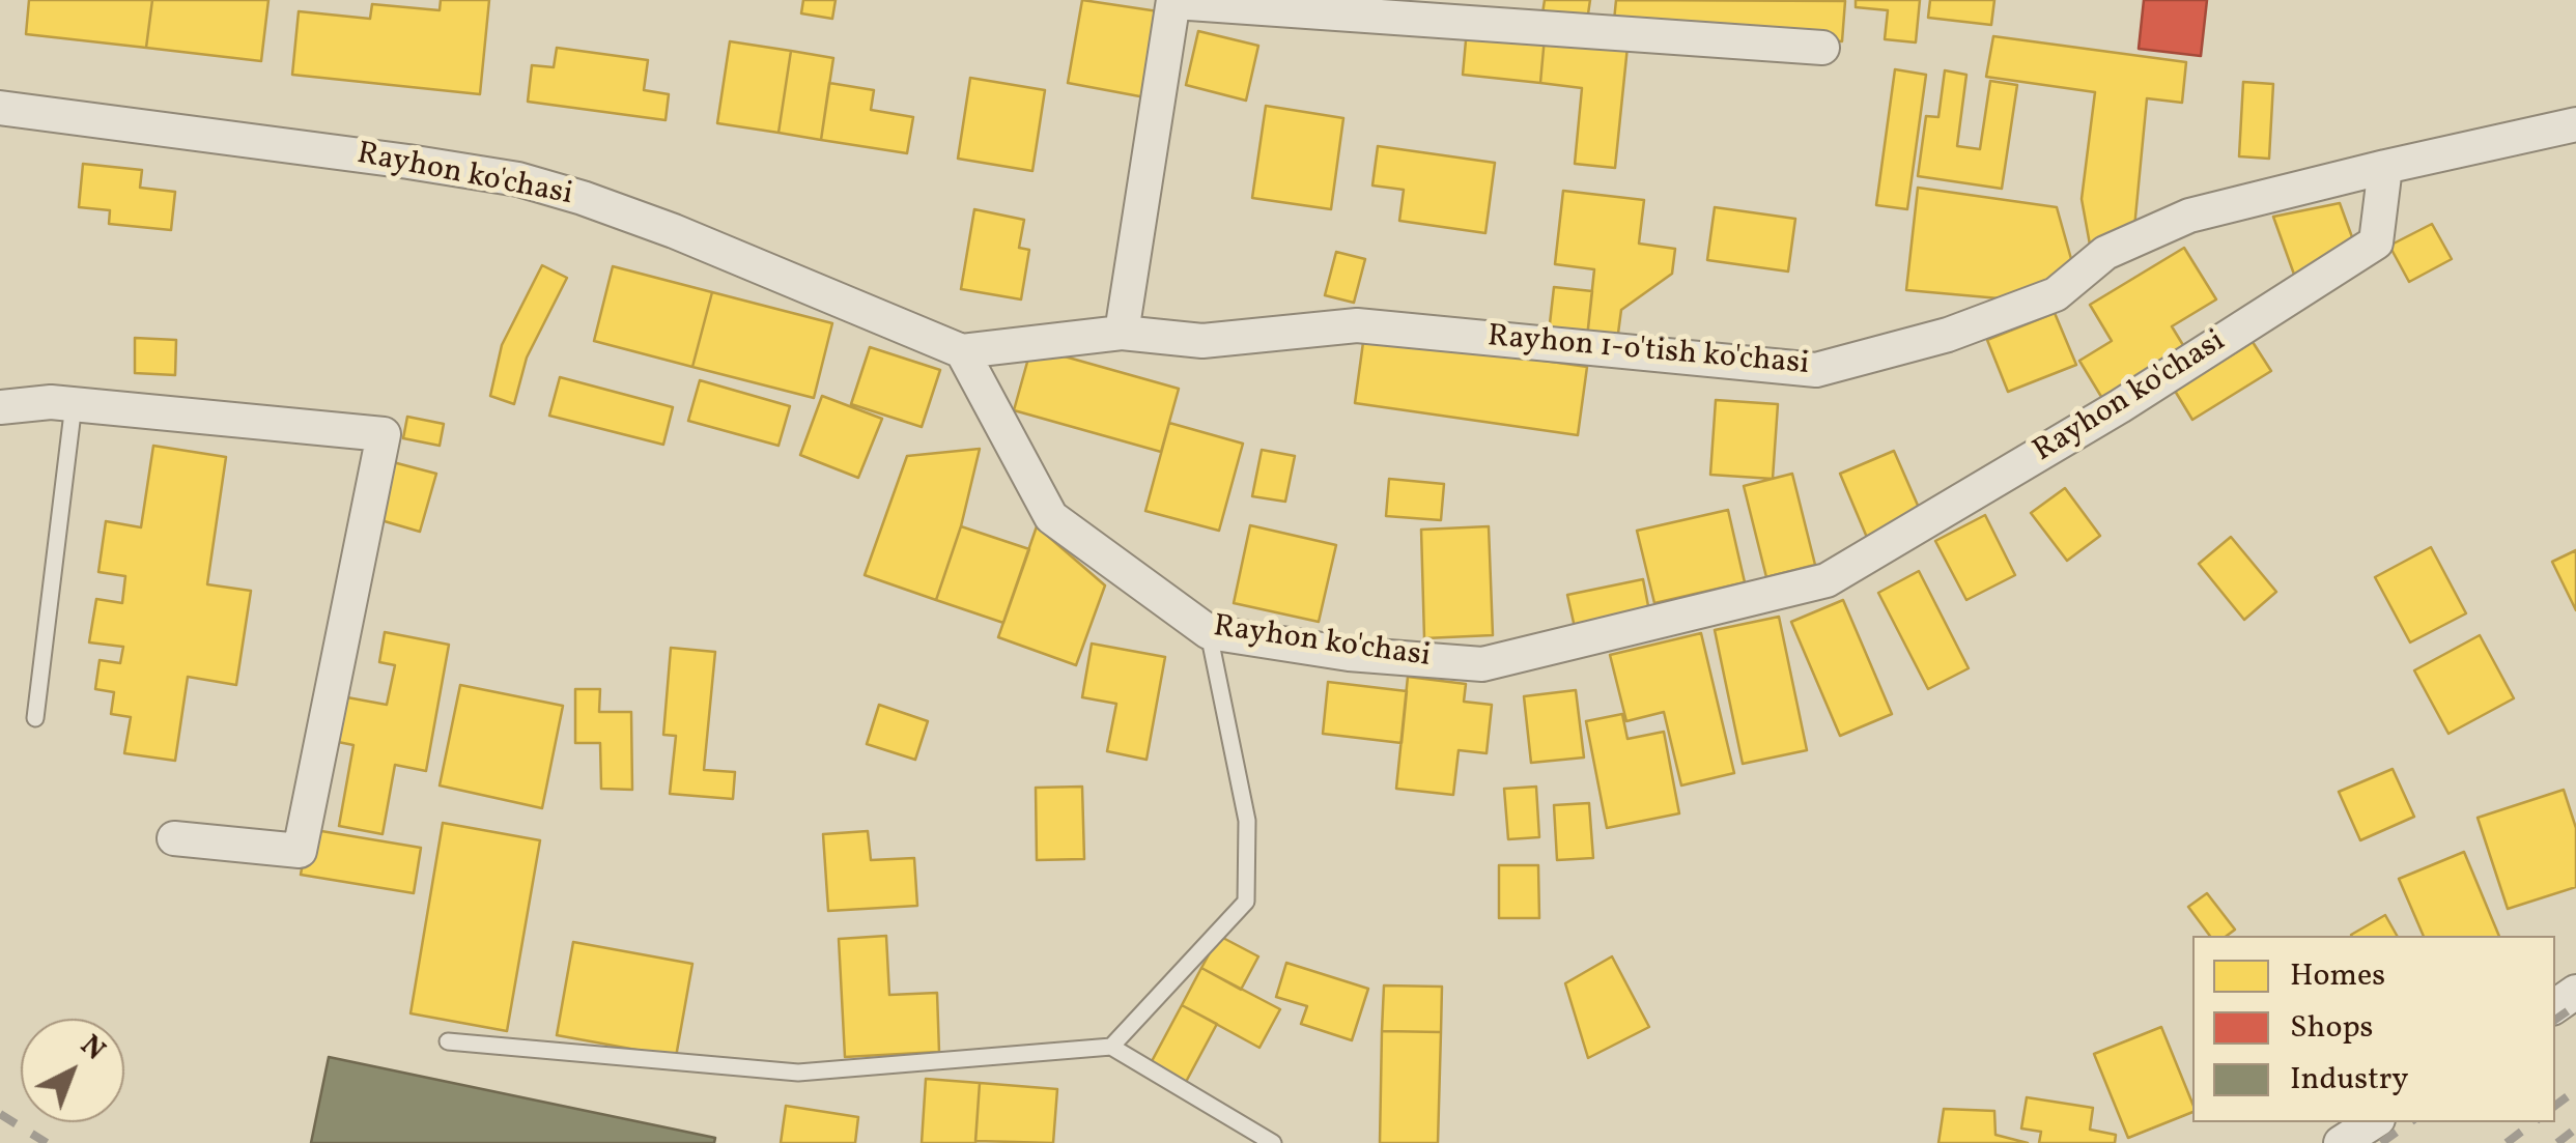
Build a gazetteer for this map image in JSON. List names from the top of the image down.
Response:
{
  "streets": {
    "street": ["Rayhon ko'chasi", "Rayhon 1-o'tish ko'chasi"]
  },
  "crossings": [
    ["Rayhon ko'chasi", "Rayhon 1-o'tish ko'chasi"]
  ],
  "legend": ["Homes", "Shops", "Industry"],
  "north": "top right"
}
